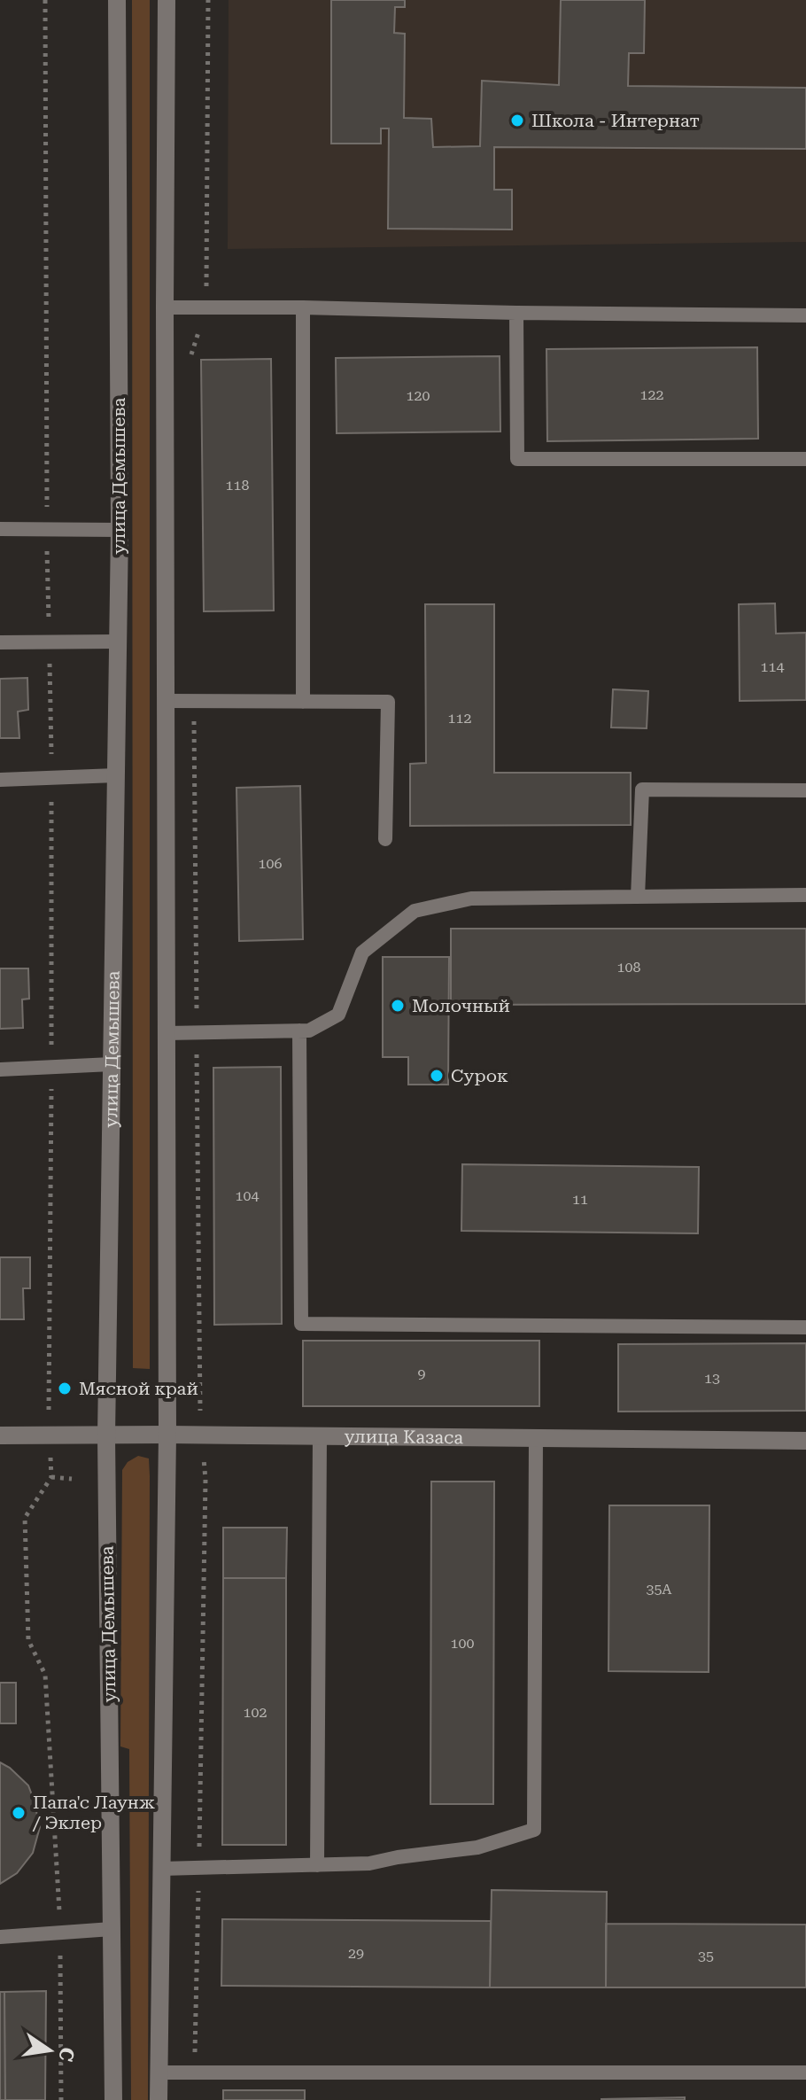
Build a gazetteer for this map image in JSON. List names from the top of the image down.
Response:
{
  "streets": {
    "street": ["улица Демышева", "улица Казаса"]
  },
  "crossings": [
    ["улица Демышева", "улица Казаса"]
  ],
  "places": [
    "Школа - Интернат",
    "Молочный",
    "Сурок",
    "Мясной край",
    "Папа'с Лаунж / Эклер"
  ],
  "house_numbers": [
    "122",
    "120",
    "118",
    "114",
    "112",
    "106",
    "108",
    "104",
    "11",
    "9",
    "13",
    "35А",
    "100",
    "102",
    "29",
    "35"
  ],
  "north": "right"
}
